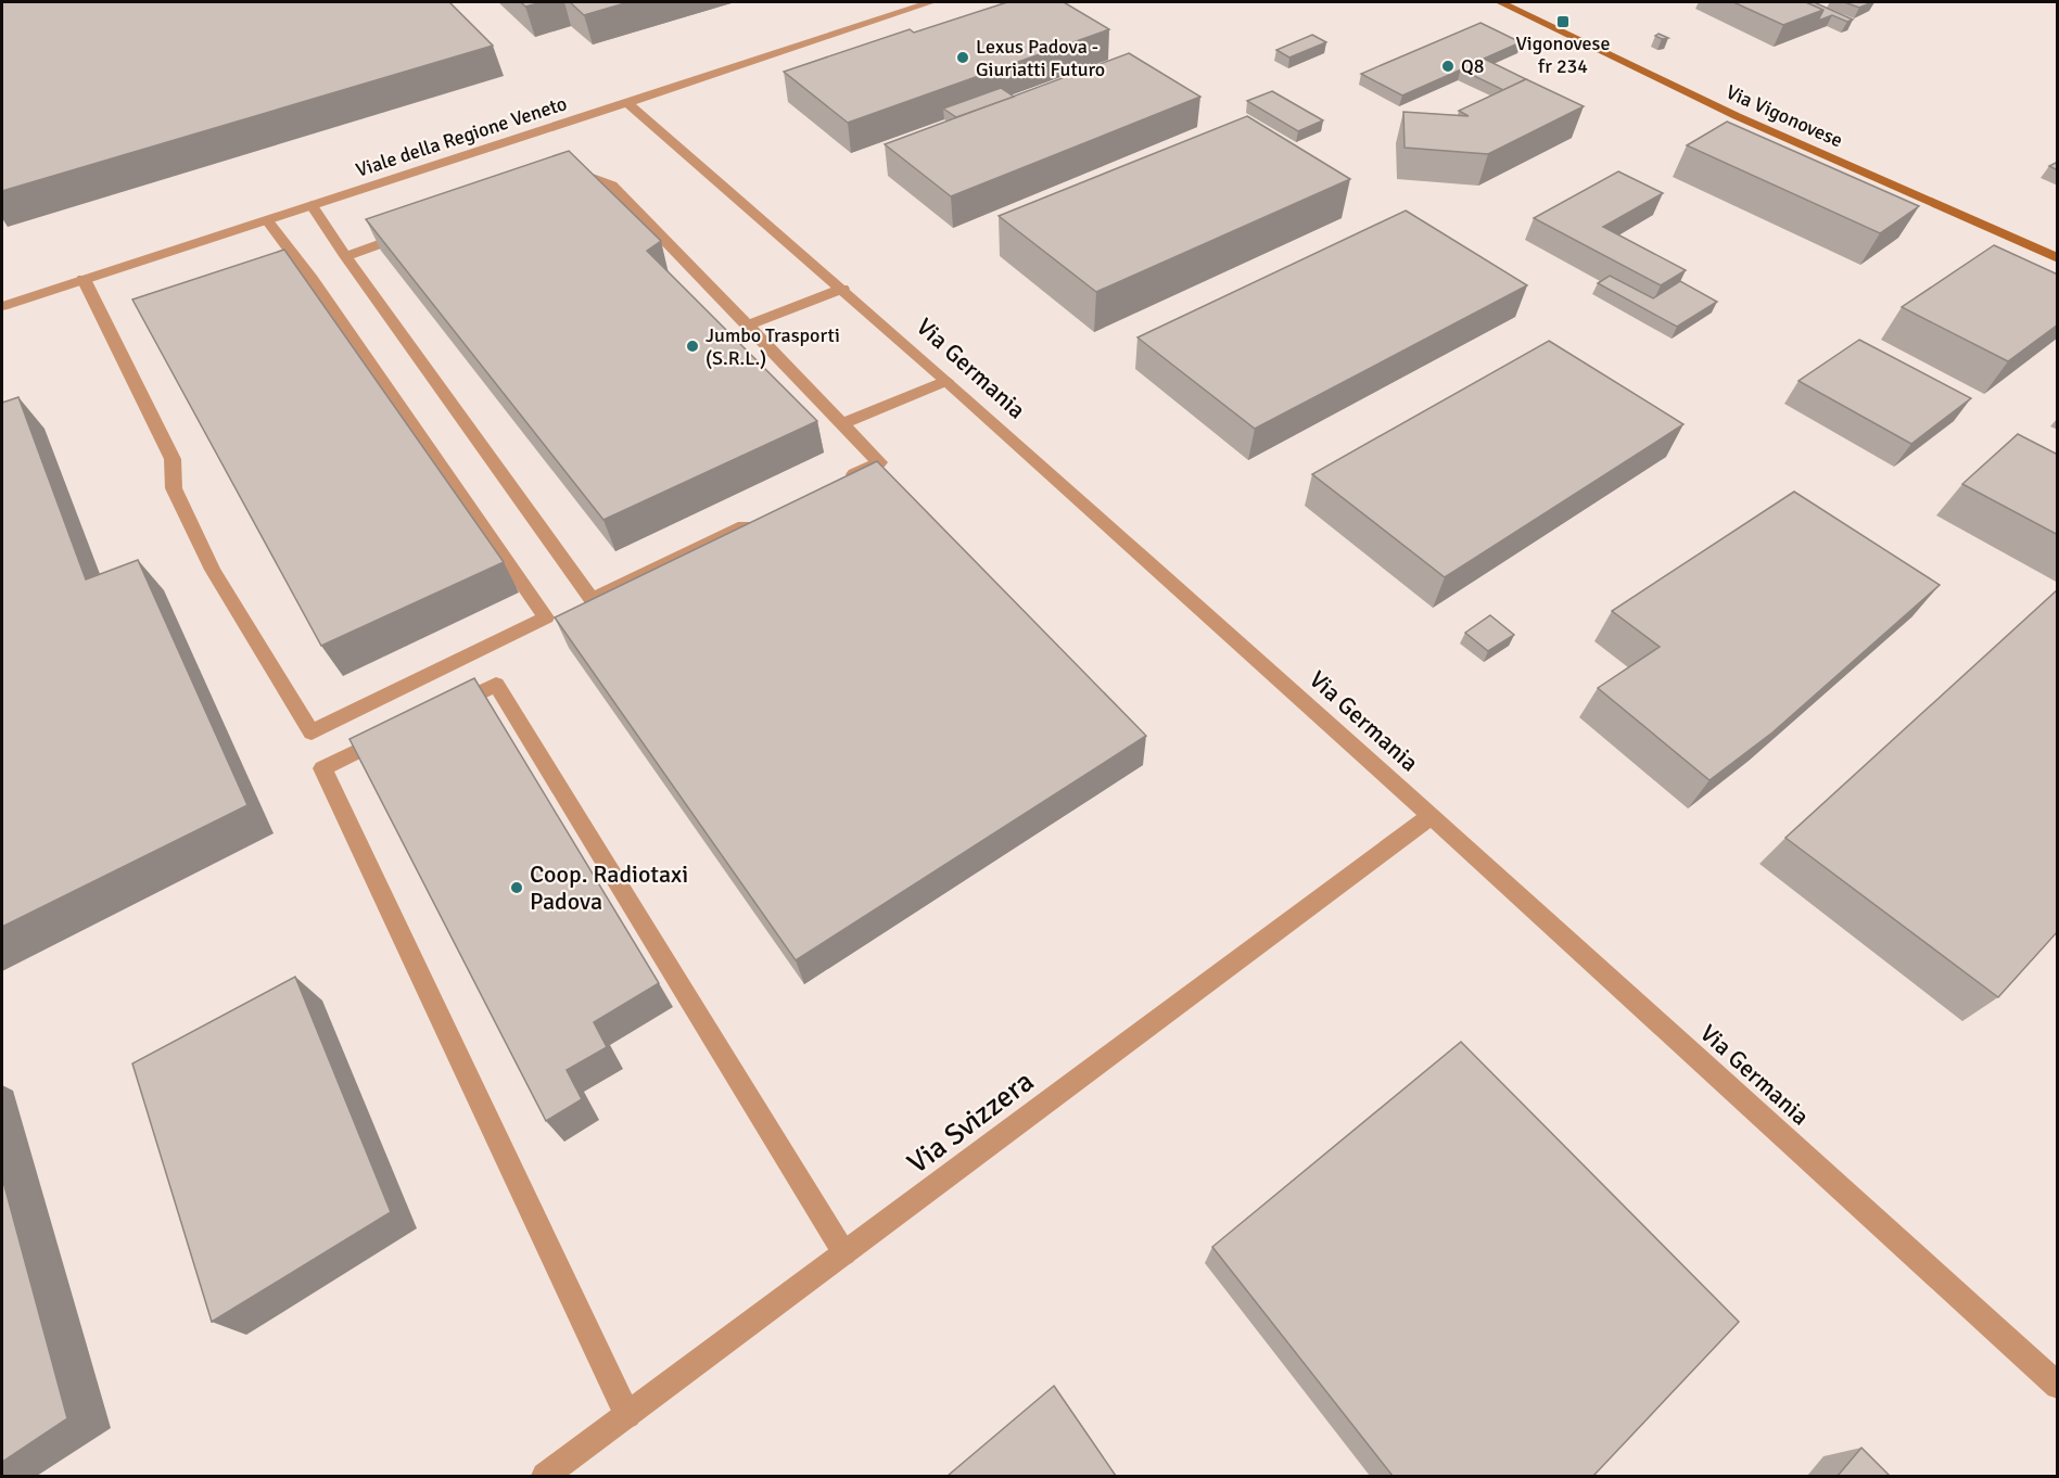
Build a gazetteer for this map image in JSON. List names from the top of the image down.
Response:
{
  "streets": {
    "main road": ["Via Vigonovese"],
    "street": ["Viale della Regione Veneto", "Via Germania", "Via Svizzera"]
  },
  "crossings": [
    ["Viale della Regione Veneto", "Via Germania"],
    ["Via Germania", "Via Svizzera"]
  ],
  "places": {
    "transit": ["Vigonovese fr 234"],
    "other": [
      "Lexus Padova - Giuriatti Futuro",
      "Q8",
      "Jumbo Trasporti (S.R.L.)",
      "Coop. Radiotaxi Padova"
    ]
  }
}
